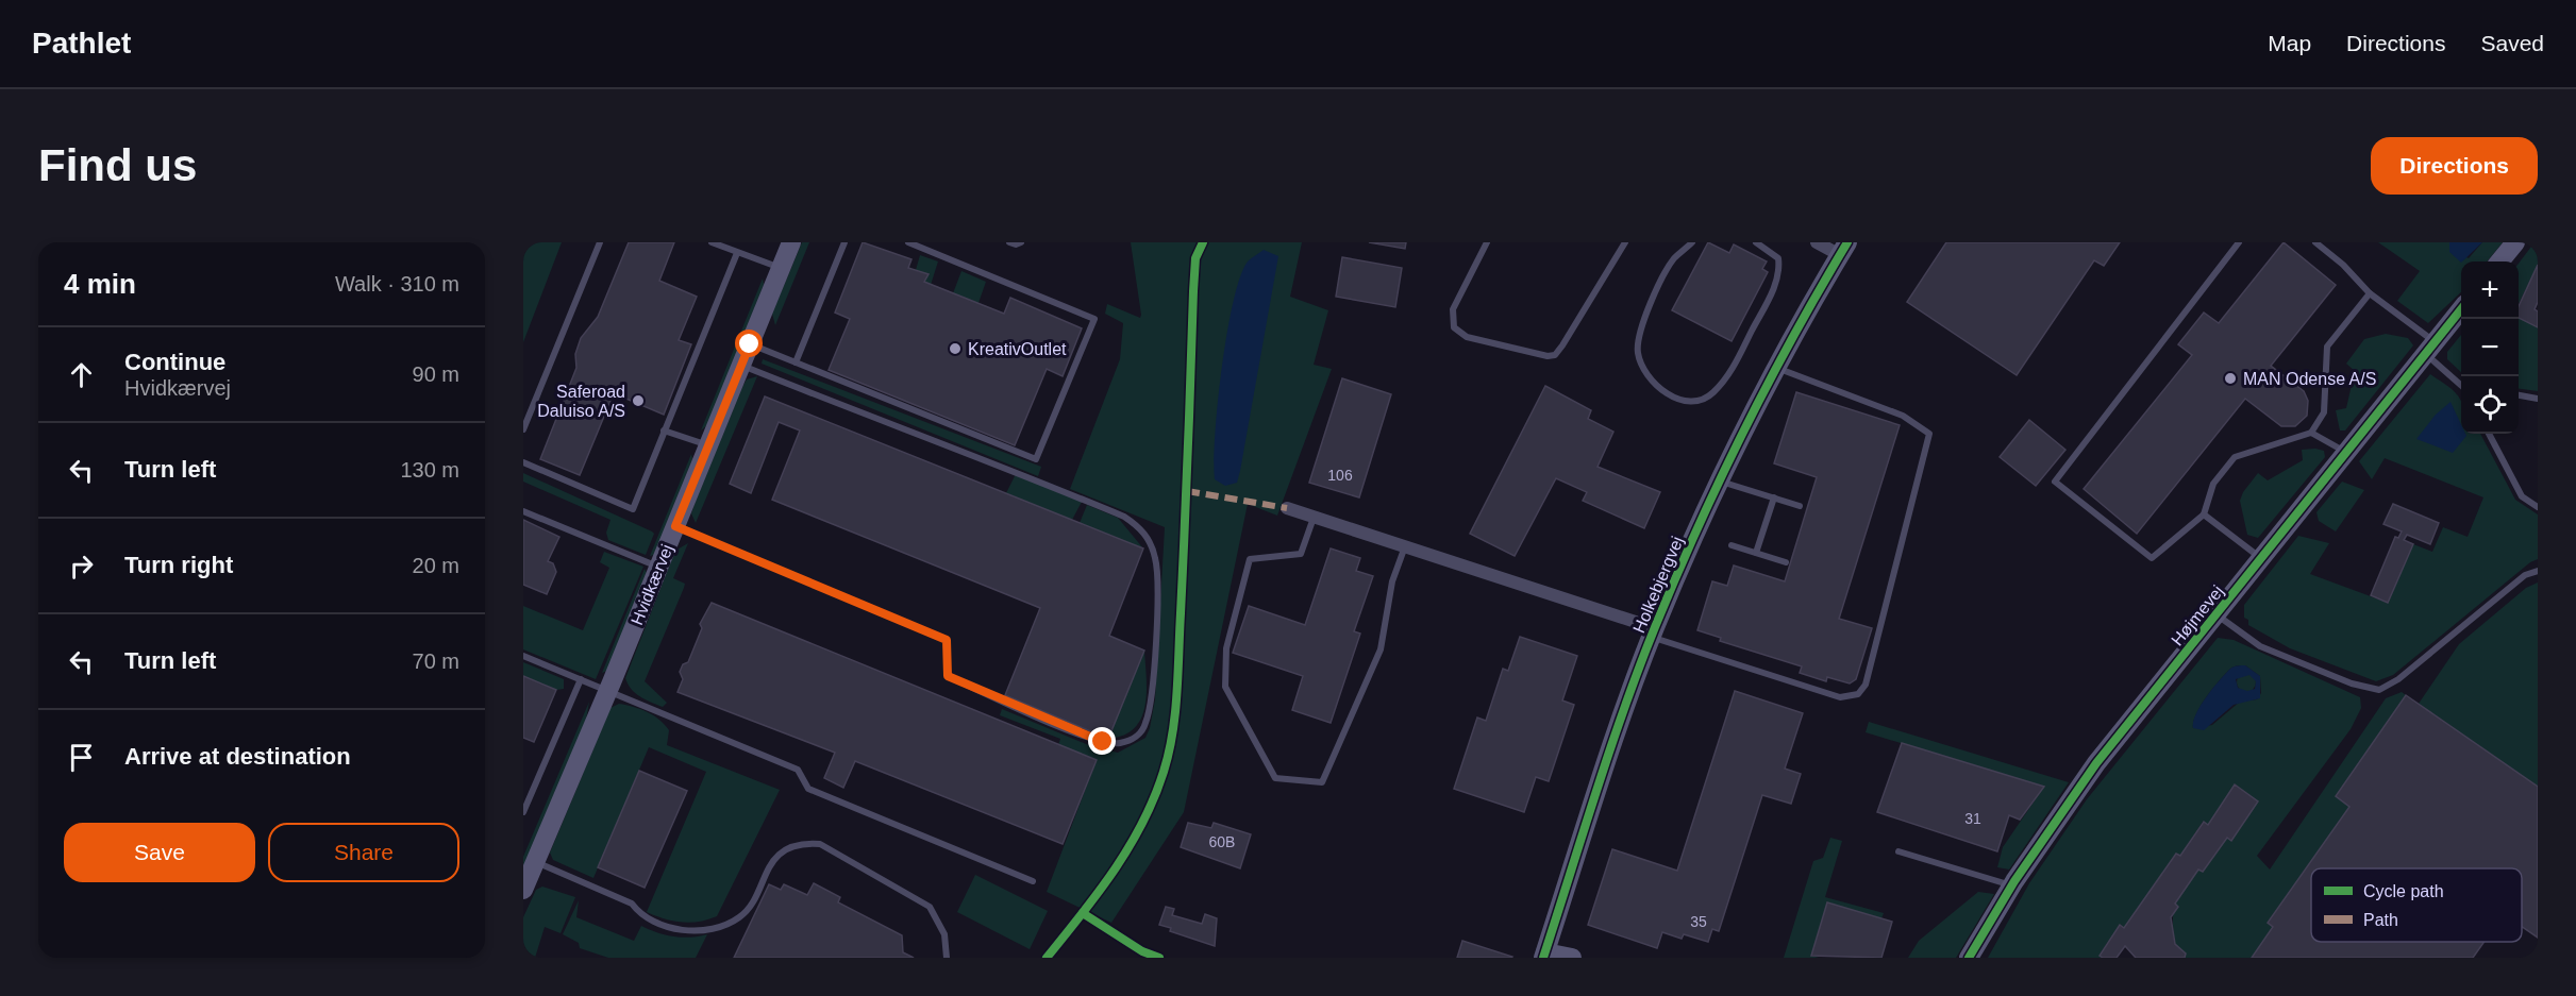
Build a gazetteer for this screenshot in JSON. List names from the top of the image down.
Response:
{
  "streets": {
    "street": ["Hvidkærvej", "Holkebjergvej", "Højmevej"]
  },
  "places": ["KreativOutlet", "MAN Odense A/S", "Saferoad Daluiso A/S"],
  "house_numbers": [
    "106",
    "31",
    "60B",
    "35"
  ],
  "legend": ["Cycle path", "Path"],
  "page": {
    "header": "Pathlet",
    "nav": ["Map", "Directions", "Saved"],
    "buttons": [
      "Directions",
      ["Save", "Share"]
    ],
    "title": "Find us",
    "heading": ["4 min", "Walk · 310 m"],
    "map_buttons": ["+", "−"],
    "list": [
      ["Continue", "Hvidkærvej", "90 m"],
      ["Turn left", "130 m"],
      ["Turn right", "20 m"],
      ["Turn left", "70 m"],
      "Arrive at destination"
    ]
  }
}
